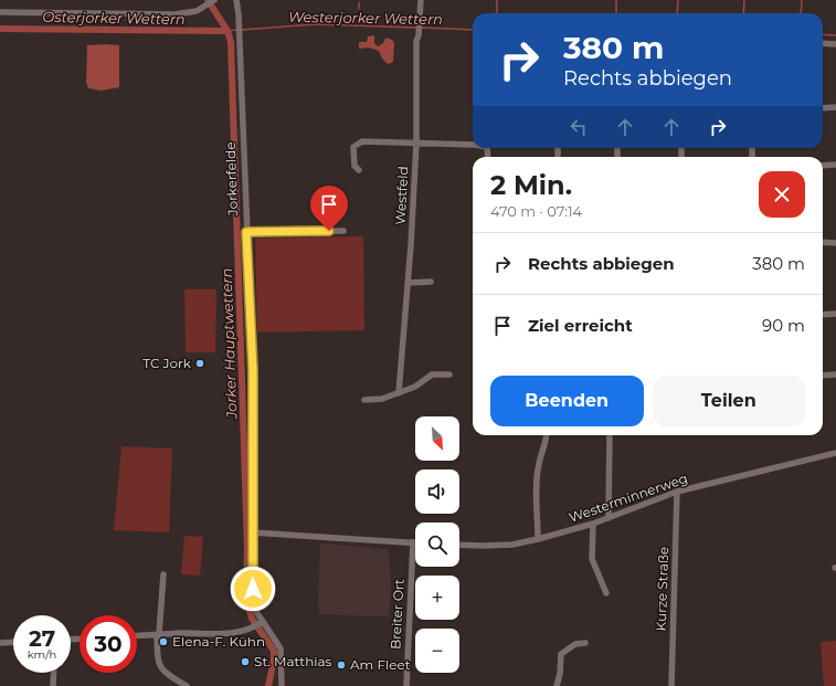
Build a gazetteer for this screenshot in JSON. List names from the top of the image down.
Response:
{
  "streets": {
    "street": [
      "Jorkerfelde",
      "Westfeld",
      "Westerminnerweg",
      "Kurze Straße",
      "Breiter Ort"
    ]
  },
  "crossings": [
    ["Westerminnerweg", "Kurze Straße"]
  ],
  "water": ["Osterjorker Wettern", "Westerjorker Wettern", "Jorker Hauptwettern"],
  "places": [
    "TC Jork",
    "Elena-F. Kühn",
    "St. Matthias",
    "Am Fleet"
  ],
  "north": "bottom right",
  "page": {
    "turn": ["380 m", "Rechts abbiegen"],
    "heading": ["2 Min.", "470 m · 07:14"],
    "list": [
      {
        "name": "Rechts abbiegen",
        "value": "380 m"
      },
      {
        "name": "Ziel erreicht",
        "value": "90 m"
      }
    ],
    "buttons": ["Beenden", "Teilen"],
    "map_buttons": ["+", "−"],
    "speed": "27 km/h",
    "limit": "30"
  }
}
